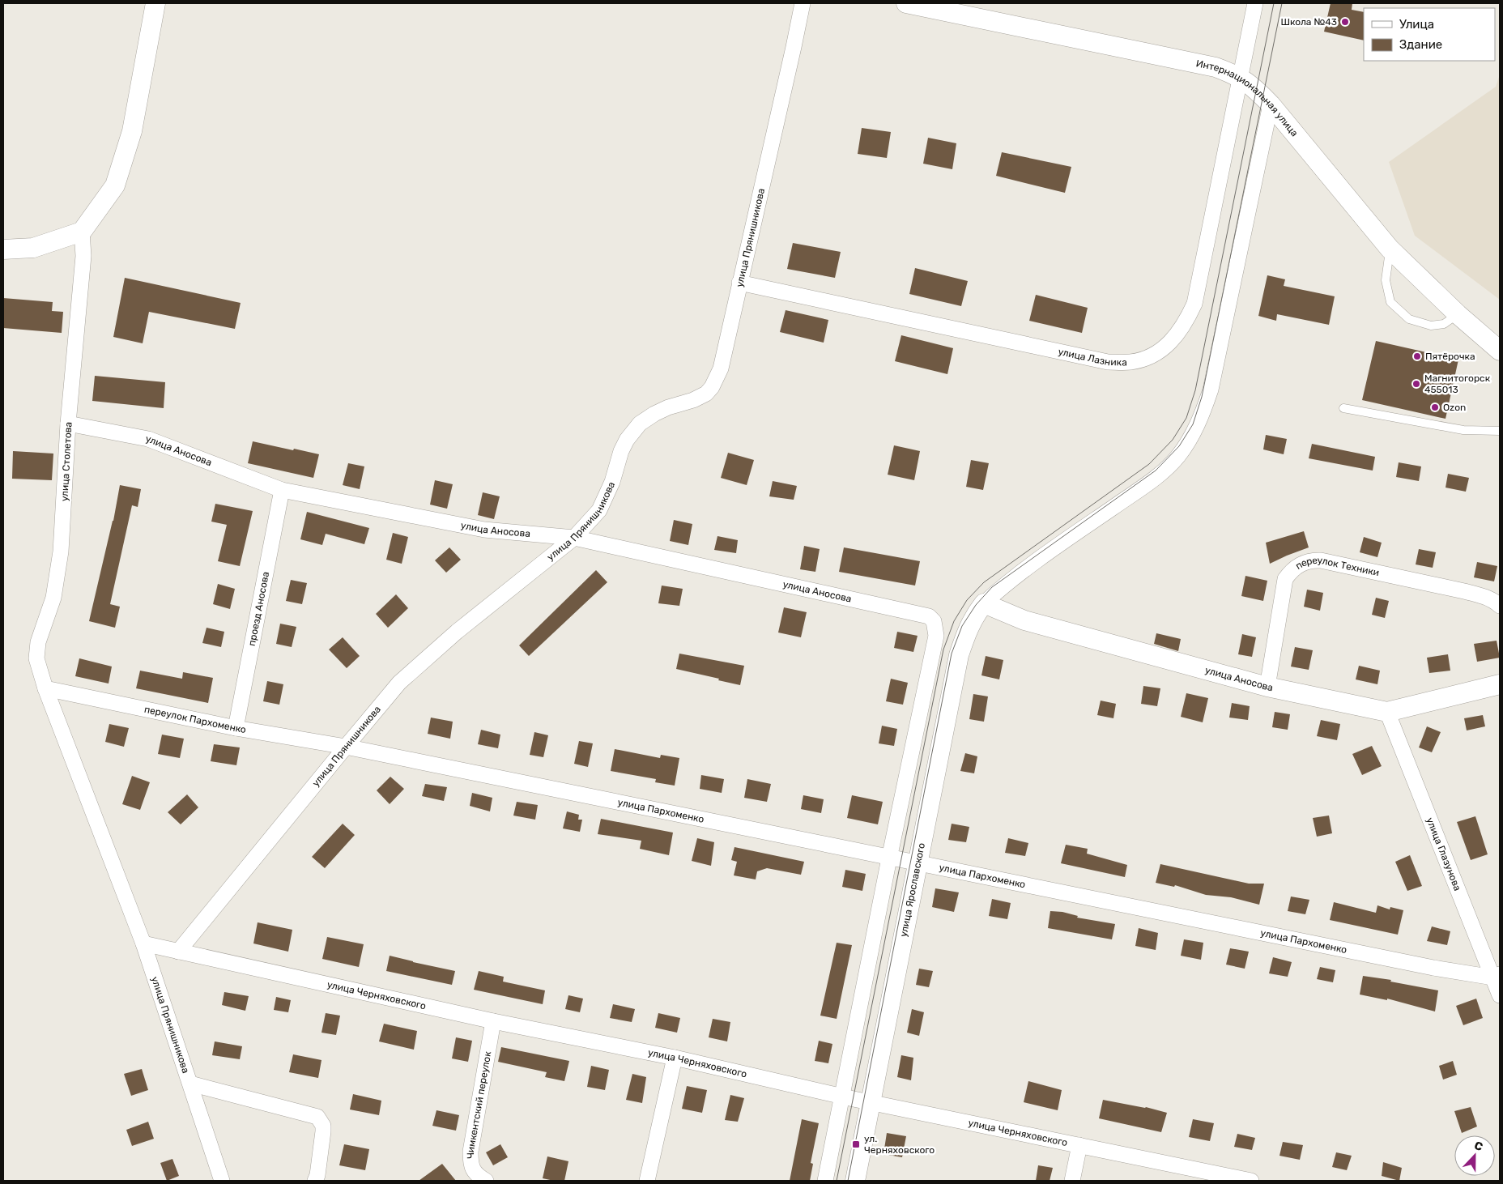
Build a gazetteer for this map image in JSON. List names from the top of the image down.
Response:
{
  "streets": {
    "street": [
      "Интернациональная улица",
      "улица Прянишникова",
      "улица Лазника",
      "улица Аносова",
      "улица Столетова",
      "переулок Техники",
      "проезд Аносова",
      "переулок Пархоменко",
      "улица Пархоменко",
      "улица Глазунова",
      "улица Ярославского",
      "улица Черняховского",
      "Чимкентский переулок"
    ]
  },
  "crossings": [
    ["Интернациональная улица", "улица Лазника"],
    ["улица Прянишникова", "улица Лазника"],
    ["улица Прянишникова", "улица Аносова"],
    ["улица Прянишникова", "улица Столетова"],
    ["улица Прянишникова", "переулок Пархоменко"],
    ["улица Прянишникова", "улица Пархоменко"],
    ["улица Прянишникова", "улица Черняховского"],
    ["улица Аносова", "улица Столетова"],
    ["улица Аносова", "переулок Техники"],
    ["улица Аносова", "проезд Аносова"],
    ["улица Аносова", "улица Пархоменко"],
    ["улица Аносова", "улица Глазунова"],
    ["улица Аносова", "улица Ярославского"],
    ["улица Столетова", "переулок Пархоменко"],
    ["проезд Аносова", "переулок Пархоменко"],
    ["переулок Пархоменко", "улица Пархоменко"],
    ["улица Пархоменко", "улица Глазунова"],
    ["улица Пархоменко", "улица Ярославского"],
    ["улица Ярославского", "улица Черняховского"],
    ["улица Черняховского", "Чимкентский переулок"]
  ],
  "places": {
    "other": [
      "Школа №43",
      "Пятёрочка",
      "Магнитогорск 455013",
      "Ozon"
    ],
    "transit": ["ул. Черняховского"]
  },
  "legend": ["Улица", "Здание"],
  "north": "top"
}
